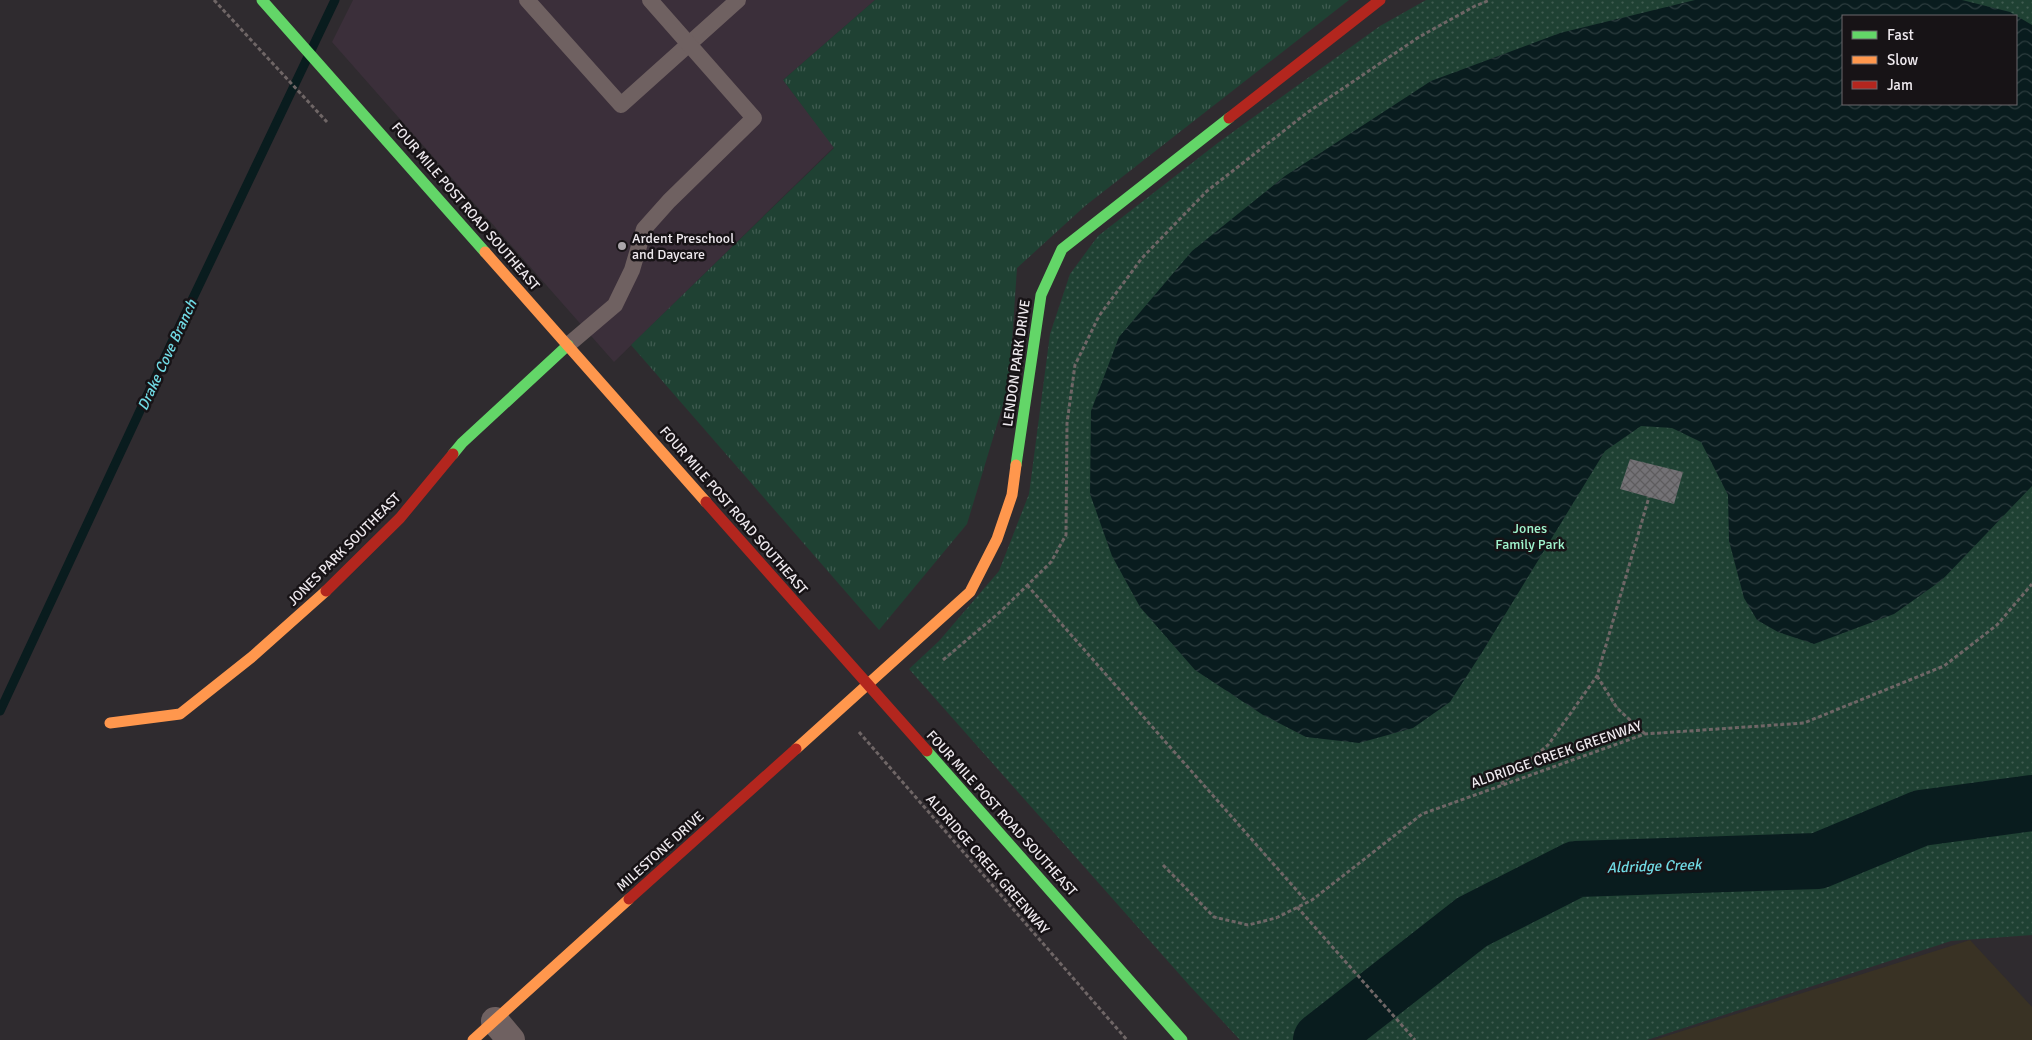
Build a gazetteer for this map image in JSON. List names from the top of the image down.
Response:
{
  "streets": {
    "street": [
      "FOUR MILE POST ROAD SOUTHEAST",
      "LENDON PARK DRIVE",
      "JONES PARK SOUTHEAST",
      "MILESTONE DRIVE"
    ],
    "path": ["ALDRIDGE CREEK GREENWAY"]
  },
  "crossings": [
    ["FOUR MILE POST ROAD SOUTHEAST", "LENDON PARK DRIVE"],
    ["FOUR MILE POST ROAD SOUTHEAST", "JONES PARK SOUTHEAST"],
    ["FOUR MILE POST ROAD SOUTHEAST", "ALDRIDGE CREEK GREENWAY"],
    ["FOUR MILE POST ROAD SOUTHEAST", "MILESTONE DRIVE"],
    ["LENDON PARK DRIVE", "MILESTONE DRIVE"]
  ],
  "water": ["Drake Cove Branch", "Aldridge Creek"],
  "parks": ["Jones Family Park"],
  "places": ["Ardent Preschool and Daycare"],
  "legend": ["Fast", "Slow", "Jam"]
}
